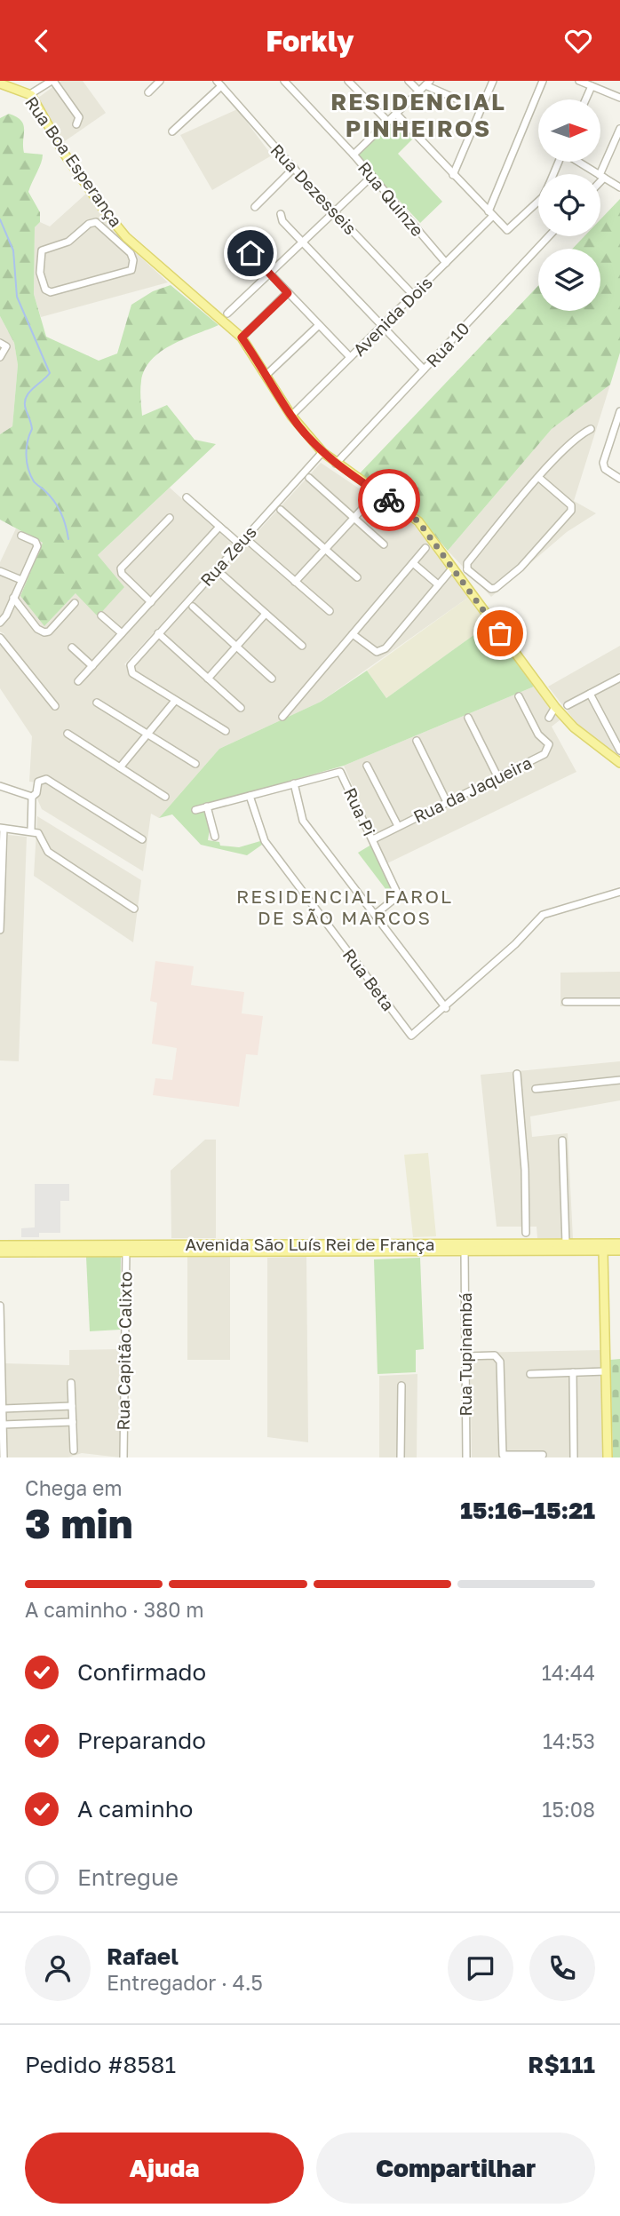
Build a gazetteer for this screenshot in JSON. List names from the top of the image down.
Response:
{
  "streets": {
    "main road": ["Rua Boa Esperança", "Avenida São Luís Rei de França"],
    "street": [
      "Rua Dezesseis",
      "Rua Quinze",
      "Avenida Dois",
      "Rua 10",
      "Rua Zeus",
      "Rua da Jaqueira",
      "Rua Pi",
      "Rua Beta",
      "Rua Capitão Calixto",
      "Rua Tupinambá"
    ]
  },
  "crossings": [
    ["Rua Boa Esperança", "Avenida Dois"],
    ["Rua Boa Esperança", "Rua 10"],
    ["Rua Boa Esperança", "Rua Zeus"],
    ["Rua Dezesseis", "Avenida Dois"],
    ["Rua Quinze", "Avenida Dois"],
    ["Rua da Jaqueira", "Rua Pi"],
    ["Rua Pi", "Rua Beta"],
    ["Avenida São Luís Rei de França", "Rua Capitão Calixto"],
    ["Avenida São Luís Rei de França", "Rua Tupinambá"]
  ],
  "districts": ["RESIDENCIAL PINHEIROS", "RESIDENCIAL FAROL DE SÃO MARCOS"],
  "north": "right",
  "page": {
    "header": "Forkly",
    "heading": ["3 min", "Chega em", "15:16–15:21"],
    "panel": [
      "Rafael",
      "Entregador · 4.5",
      "Pedido #8581",
      "R$111"
    ],
    "bar": "A caminho · 380 m",
    "list": [
      ["Confirmado", "14:44"],
      ["Preparando", "14:53"],
      ["A caminho", "15:08"],
      "Entregue"
    ],
    "buttons": ["Ajuda", "Compartilhar"]
  }
}
